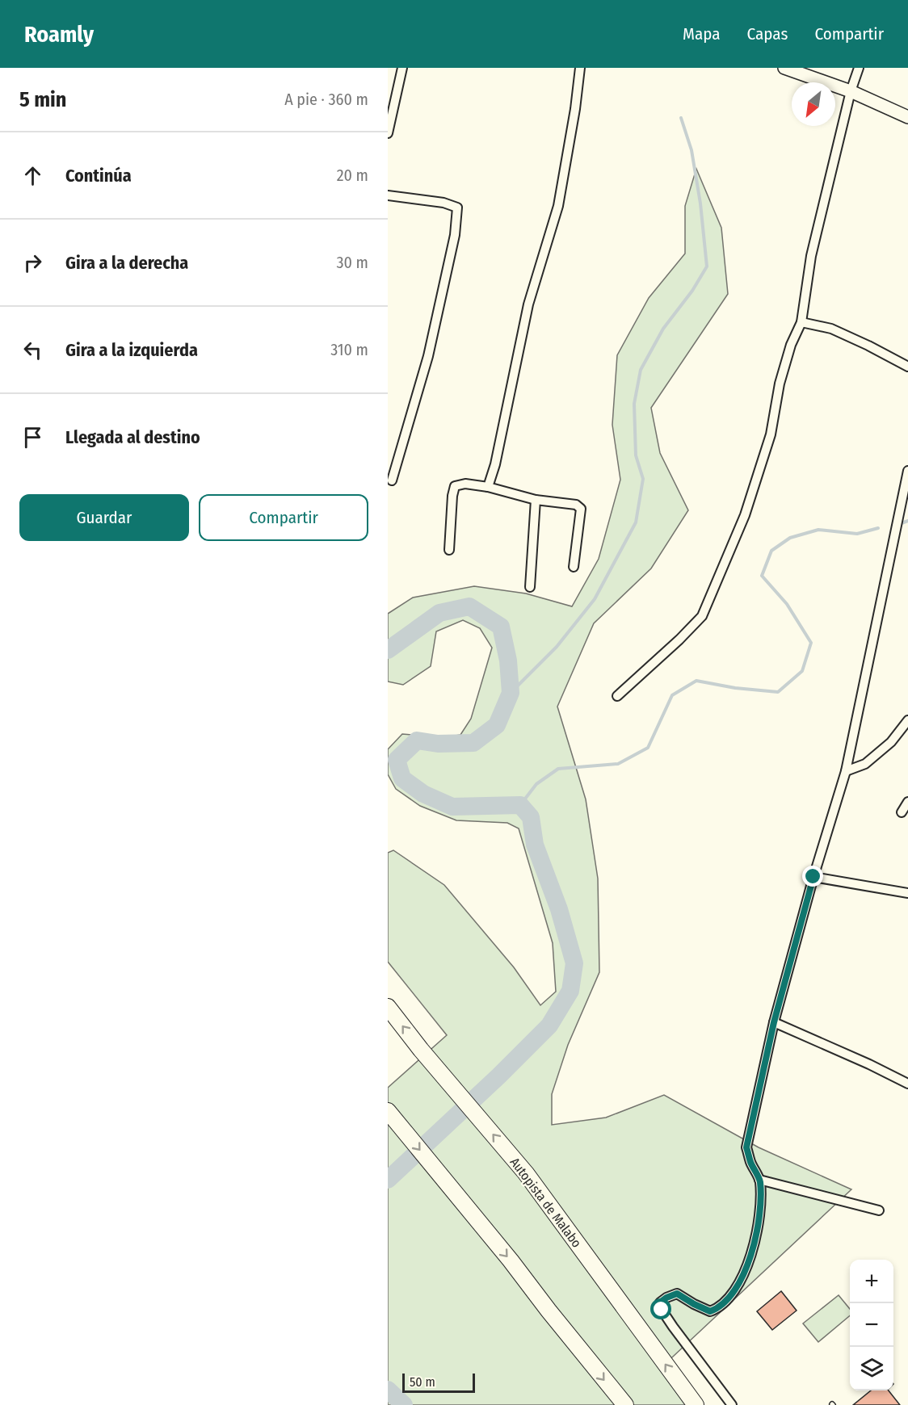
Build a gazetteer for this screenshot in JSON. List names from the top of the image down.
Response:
{
  "streets": {
    "highway": ["Autopista de Malabo"]
  },
  "scale_bar": "50 m",
  "north": "bottom left",
  "page": {
    "header": "Roamly",
    "nav": ["Mapa", "Capas", "Compartir"],
    "heading": ["5 min", "A pie · 360 m"],
    "list": [
      ["Continúa", "20 m"],
      ["Gira a la derecha", "30 m"],
      ["Gira a la izquierda", "310 m"],
      "Llegada al destino"
    ],
    "buttons": ["Guardar", "Compartir"],
    "map_buttons": ["+", "−"],
    "scale": "50 m"
  }
}
